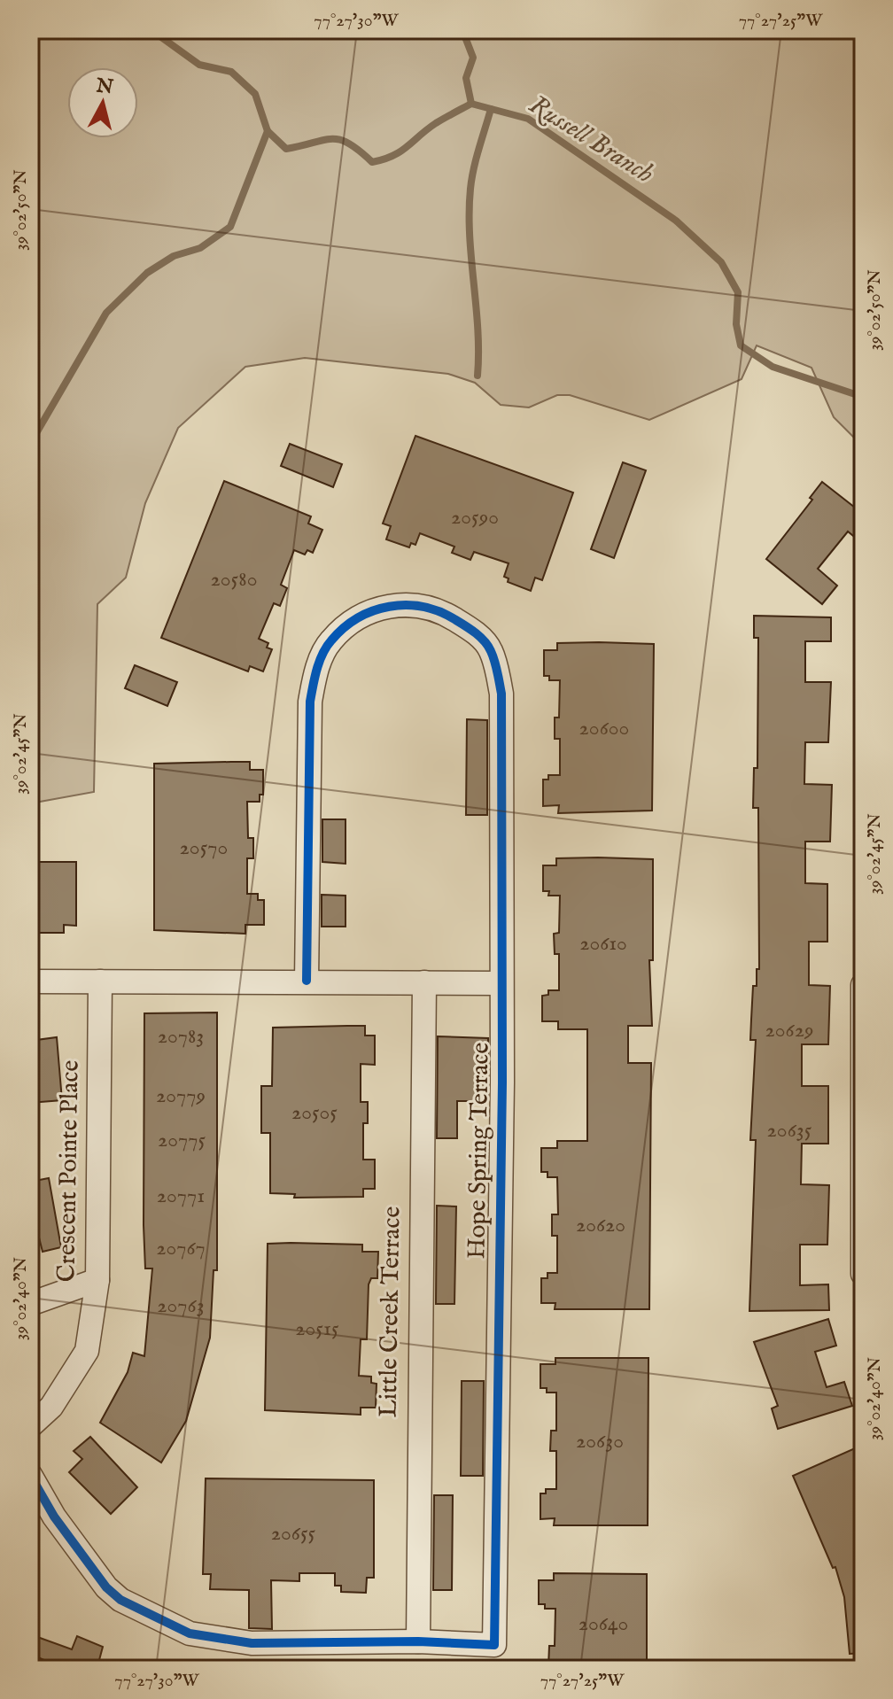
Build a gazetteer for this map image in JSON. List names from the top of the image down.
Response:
{
  "streets": {
    "street": ["Hope Spring Terrace", "Crescent Pointe Place", "Little Creek Terrace"]
  },
  "crossings": [
    ["Hope Spring Terrace", "Little Creek Terrace"]
  ],
  "water": ["Russell Branch"],
  "house_numbers": [
    "20590",
    "20580",
    "20600",
    "20570",
    "20610",
    "20629",
    "20783",
    "20779",
    "20505",
    "20635",
    "20775",
    "20771",
    "20620",
    "20767",
    "20763",
    "20515",
    "20630",
    "20655",
    "20640"
  ],
  "north": "top",
  "coordinates": [
    "77°27'30\"W",
    "77°27'25\"W",
    "39°02'50\"N",
    "39°02'45\"N",
    "39°02'40\"N"
  ]
}
